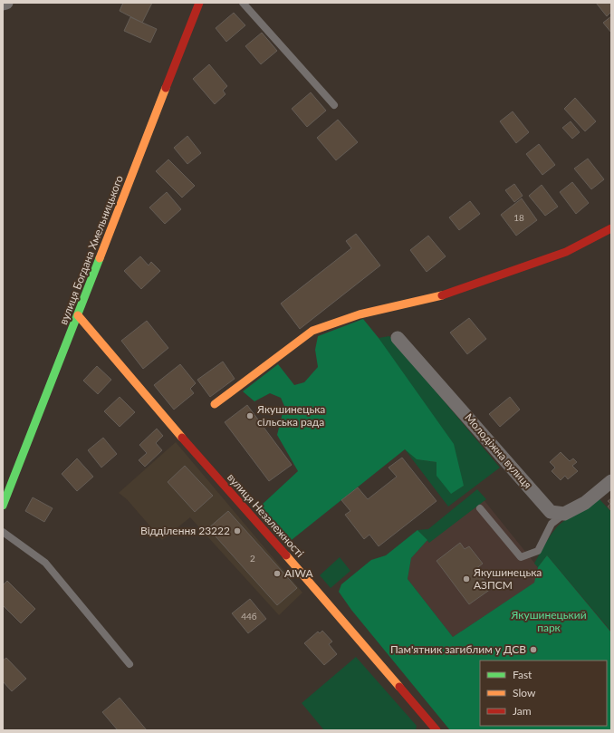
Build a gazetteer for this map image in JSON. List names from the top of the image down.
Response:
{
  "streets": {
    "street": ["вулиця Богдана Хмельницького", "Молодіжна вулиця", "вулиця Незалежності"]
  },
  "crossings": [
    ["вулиця Богдана Хмельницького", "вулиця Незалежності"]
  ],
  "parks": ["Якушинецький парк"],
  "places": [
    "Якушинецька сільська рада",
    "Відділення 23222",
    "AIWA",
    "Якушинецька АЗПСМ",
    "Пам'ятник загиблим у ДСВ"
  ],
  "house_numbers": ["18", "2", "44б"],
  "legend": ["Fast", "Slow", "Jam"]
}
